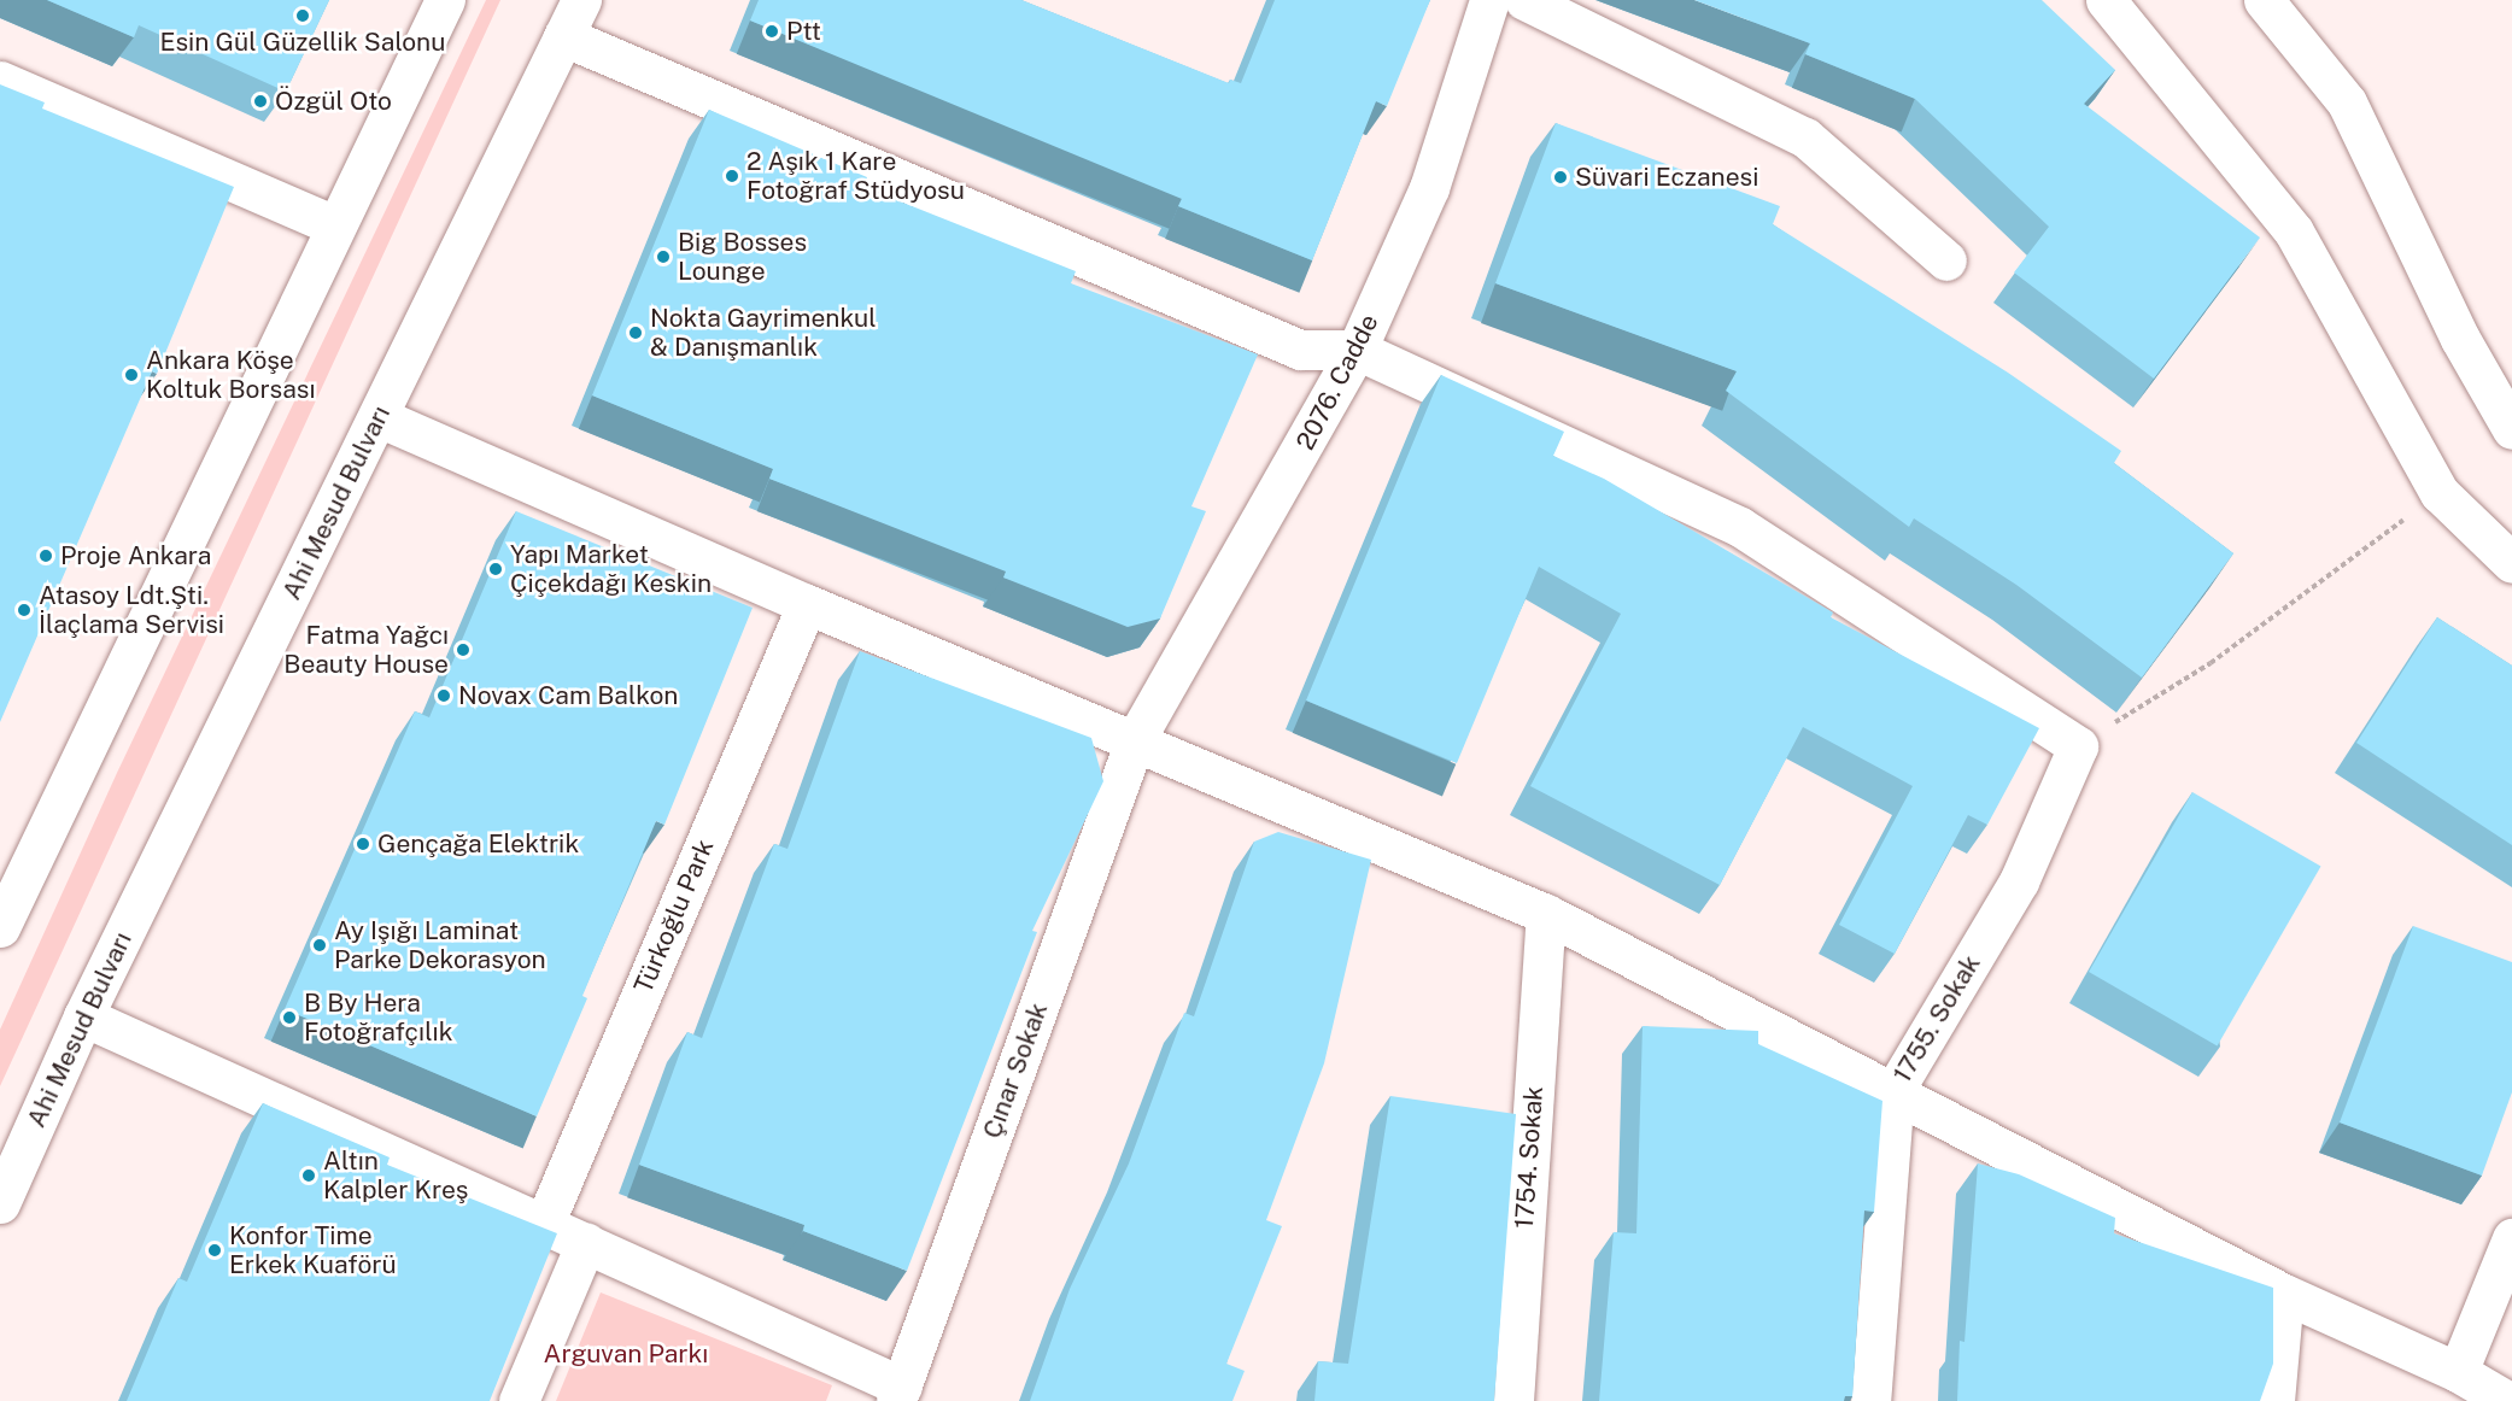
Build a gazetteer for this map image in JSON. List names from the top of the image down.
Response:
{
  "streets": {
    "street": [
      "2076. Cadde",
      "Ahi Mesud Bulvarı",
      "Türkoğlu Park",
      "1755. Sokak",
      "Çınar Sokak",
      "1754. Sokak"
    ]
  },
  "crossings": [
    ["2076. Cadde", "Çınar Sokak"]
  ],
  "parks": ["Arguvan Parkı"],
  "places": [
    "Esin Gül Güzellik Salonu",
    "Ptt",
    "Özgül Oto",
    "2 Aşık 1 Kare Fotoğraf Stüdyosu",
    "Süvari Eczanesi",
    "Big Bosses Lounge",
    "Nokta Gayrimenkul & Danışmanlık",
    "Ankara Köşe Koltuk Borsası",
    "Proje Ankara",
    "Yapı Market Çiçekdağı Keskin",
    "Atasoy Ldt.Şti. İlaçlama Servisi",
    "Fatma Yağcı Beauty House",
    "Novax Cam Balkon",
    "Gençağa Elektrik",
    "Ay Işığı Laminat Parke Dekorasyon",
    "B By Hera Fotoğrafçılık",
    "Altın Kalpler Kreş",
    "Konfor Time Erkek Kuaförü"
  ]
}
